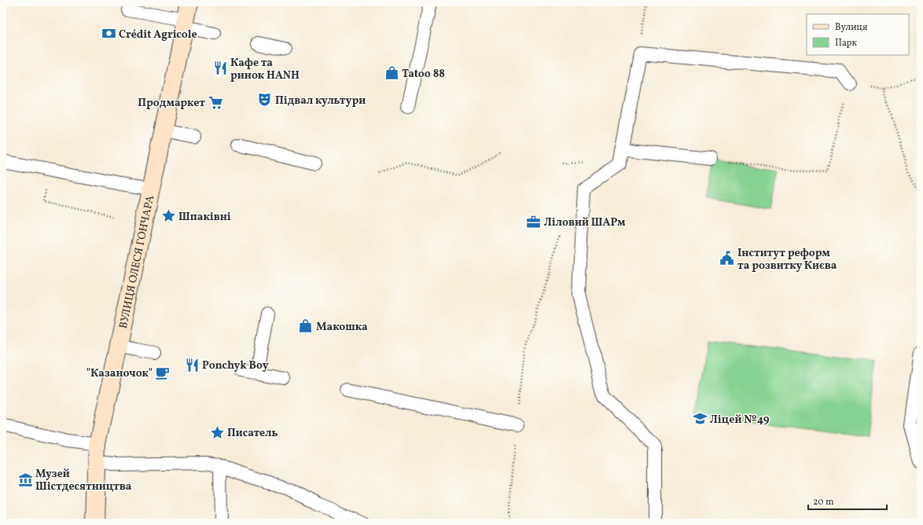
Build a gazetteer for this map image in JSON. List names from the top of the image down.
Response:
{
  "streets": {
    "street": ["ВУЛИЦЯ ОЛЕСЯ ГОНЧАРА"]
  },
  "places": {
    "bank": ["Crédit Agricole"],
    "restaurant": ["Кафе та ринок HANH", "Ponchyk Boy"],
    "shop": ["Tatoo 88", "Макошка"],
    "theatre": ["Підвал культури"],
    "supermarket": ["Продмаркет"],
    "place": ["Шпаківні", "Писатель"],
    "office": ["Ліловий ШАРм"],
    "public building": ["Інститут реформ та розвитку Києва"],
    "cafe": ["\"Казаночок\""],
    "school or university": ["Ліцей №49"],
    "museum": ["Музей Шістдесятництва"]
  },
  "legend": ["Вулиця", "Парк"],
  "scale_bar": "20 m"
}
